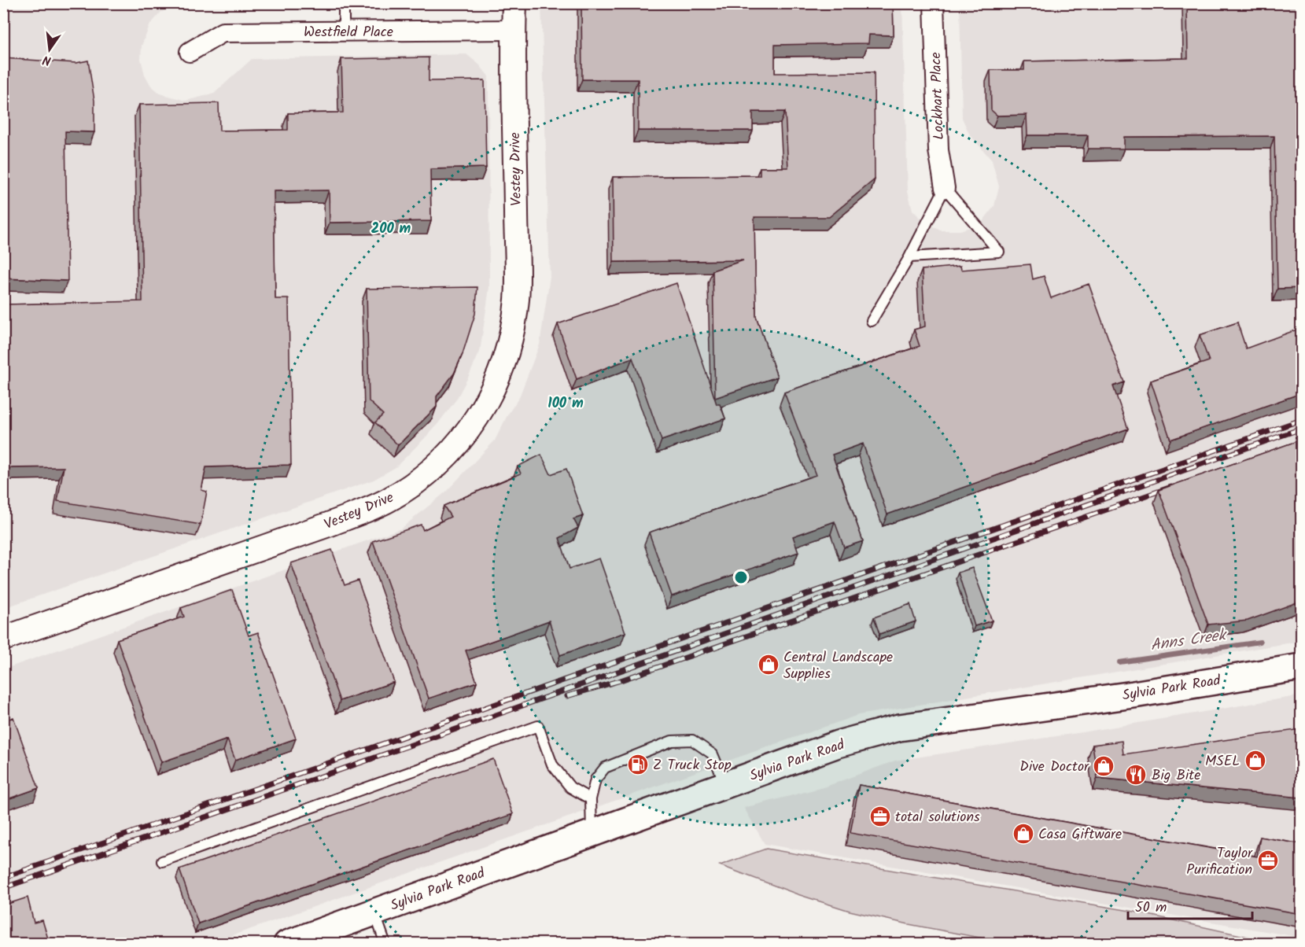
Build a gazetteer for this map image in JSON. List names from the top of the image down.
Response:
{
  "streets": {
    "main road": ["Sylvia Park Road"],
    "street": ["Westfield Place", "Lockhart Place", "Vestey Drive"]
  },
  "crossings": [
    ["Westfield Place", "Vestey Drive"]
  ],
  "water": ["Anns Creek"],
  "places": {
    "shop": [
      "Central Landscape Supplies",
      "MSEL",
      "Dive Doctor",
      "Casa Giftware"
    ],
    "fuel station": ["Z Truck Stop"],
    "restaurant": ["Big Bite"],
    "office": ["total solutions", "Taylor Purification"]
  },
  "scale_bar": "50 m",
  "north": "bottom",
  "rings": ["200 m", "100 m"]
}
